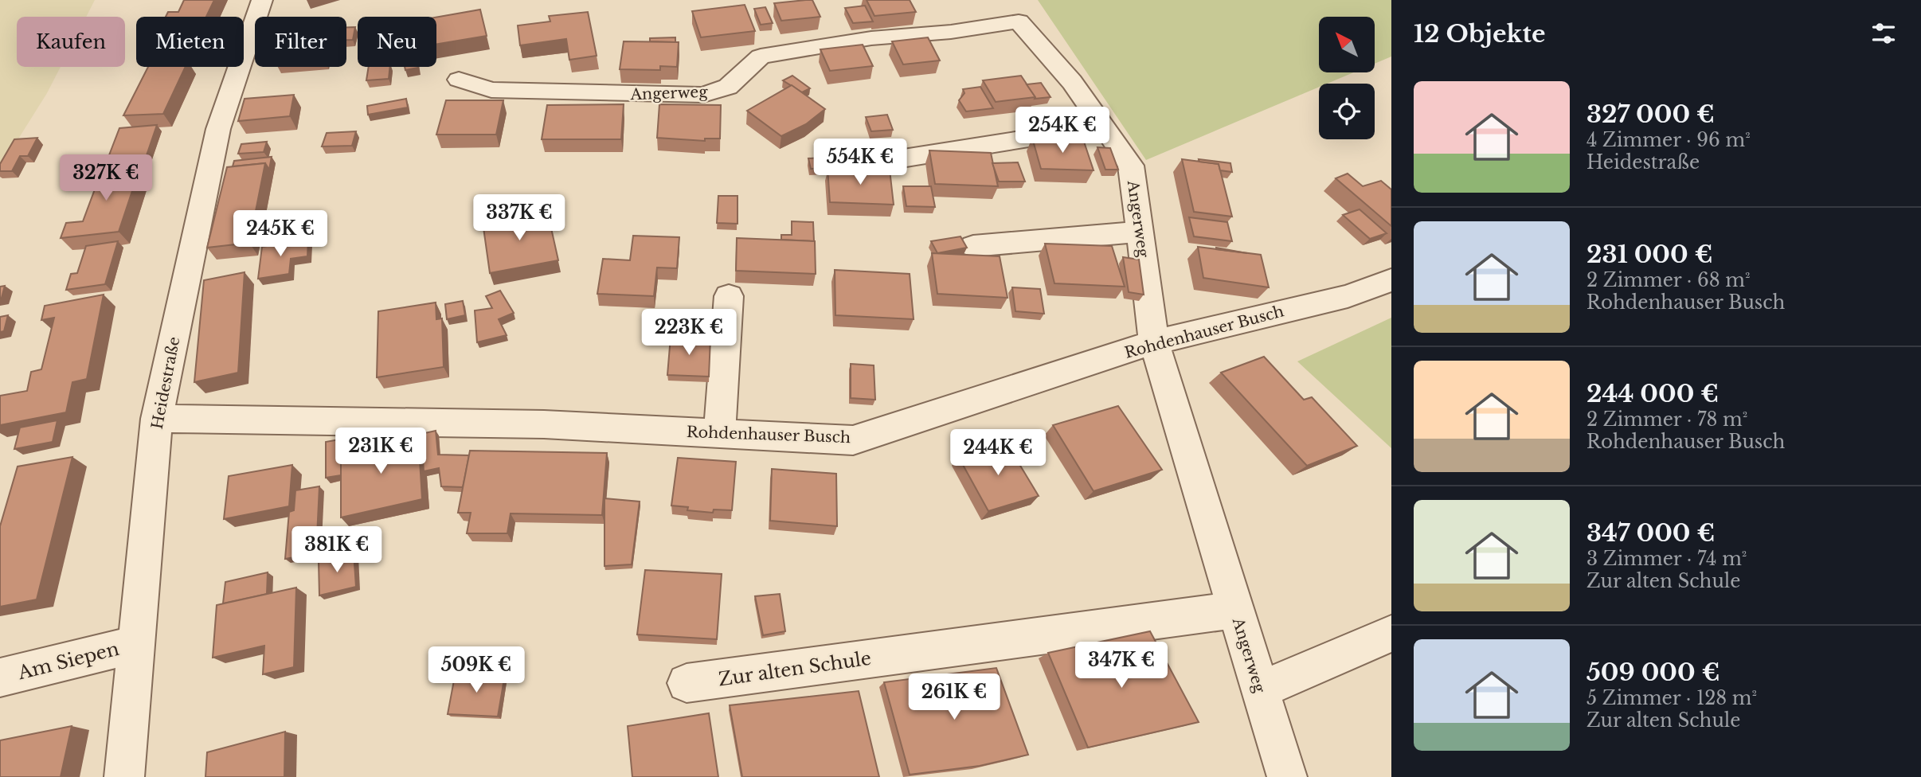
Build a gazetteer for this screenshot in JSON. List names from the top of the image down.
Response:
{
  "streets": {
    "street": [
      "Angerweg",
      "Rohdenhauser Busch",
      "Heidestraße",
      "Am Siepen",
      "Zur alten Schule"
    ]
  },
  "crossings": [
    ["Angerweg", "Rohdenhauser Busch"],
    ["Angerweg", "Zur alten Schule"],
    ["Rohdenhauser Busch", "Heidestraße"],
    ["Heidestraße", "Am Siepen"]
  ],
  "north": "top left",
  "page": {
    "heading": "12 Objekte",
    "chip": [
      "Kaufen",
      "Mieten",
      "Filter",
      "Neu"
    ],
    "list": [
      {
        "name": "327 000 €",
        "note": "4 Zimmer · 96 m² · Heidestraße"
      },
      {
        "name": "231 000 €",
        "note": "2 Zimmer · 68 m² · Rohdenhauser Busch"
      },
      {
        "name": "244 000 €",
        "note": "2 Zimmer · 78 m² · Rohdenhauser Busch"
      },
      {
        "name": "347 000 €",
        "note": "3 Zimmer · 74 m² · Zur alten Schule"
      },
      {
        "name": "509 000 €",
        "note": "5 Zimmer · 128 m² · Zur alten Schule"
      }
    ],
    "price": [
      "254K €",
      "554K €",
      "327K €",
      "337K €",
      "245K €",
      "223K €",
      "231K €",
      "244K €",
      "381K €",
      "347K €",
      "509K €",
      "261K €"
    ]
  }
}
